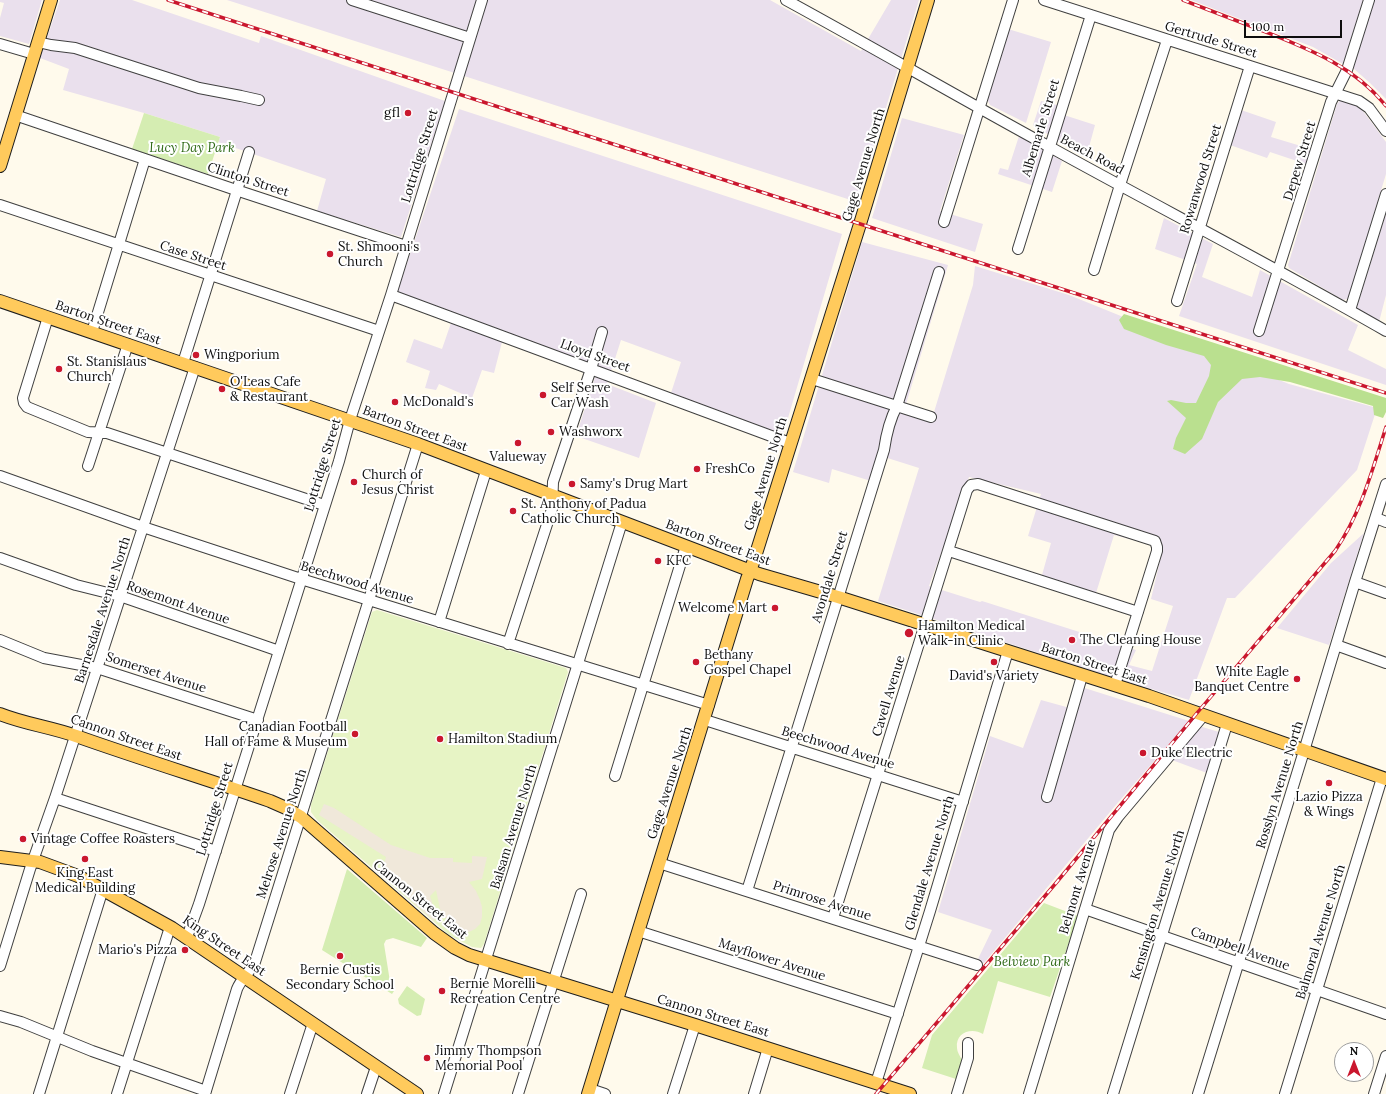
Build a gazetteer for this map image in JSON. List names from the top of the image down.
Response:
{
  "streets": {
    "main road": [
      "Gage Avenue North",
      "Barton Street East",
      "Cannon Street East",
      "King Street East"
    ],
    "street": [
      "Gertrude Street",
      "Albemarle Street",
      "Beach Road",
      "Lottridge Street",
      "Depew Street",
      "Rowanwood Street",
      "Clinton Street",
      "Case Street",
      "Lloyd Street",
      "Avondale Street",
      "Beechwood Avenue",
      "Rosemont Avenue",
      "Barnesdale Avenue North",
      "Somerset Avenue",
      "Cavell Avenue",
      "Rosslyn Avenue North",
      "Balsam Avenue North",
      "Melrose Avenue North",
      "Glendale Avenue North",
      "Belmont Avenue",
      "Primrose Avenue",
      "Kensington Avenue North",
      "Balmoral Avenue North",
      "Campbell Avenue",
      "Mayflower Avenue"
    ]
  },
  "crossings": [
    ["Gertrude Street", "Albemarle Street"],
    ["Gertrude Street", "Depew Street"],
    ["Gertrude Street", "Rowanwood Street"],
    ["Albemarle Street", "Beach Road"],
    ["Beach Road", "Depew Street"],
    ["Beach Road", "Gage Avenue North"],
    ["Beach Road", "Rowanwood Street"],
    ["Lottridge Street", "Clinton Street"],
    ["Lottridge Street", "Case Street"],
    ["Lottridge Street", "Barton Street East"],
    ["Lottridge Street", "Lloyd Street"],
    ["Lottridge Street", "Beechwood Avenue"],
    ["Lottridge Street", "Rosemont Avenue"],
    ["Lottridge Street", "Somerset Avenue"],
    ["Lottridge Street", "Cannon Street East"],
    ["Lottridge Street", "King Street East"],
    ["Gage Avenue North", "Barton Street East"],
    ["Gage Avenue North", "Lloyd Street"],
    ["Gage Avenue North", "Beechwood Avenue"],
    ["Gage Avenue North", "Cannon Street East"],
    ["Gage Avenue North", "Primrose Avenue"],
    ["Gage Avenue North", "Mayflower Avenue"],
    ["Barton Street East", "Avondale Street"],
    ["Barton Street East", "Barnesdale Avenue North"],
    ["Barton Street East", "Cavell Avenue"],
    ["Barton Street East", "Rosslyn Avenue North"],
    ["Barton Street East", "Balsam Avenue North"],
    ["Barton Street East", "Melrose Avenue North"],
    ["Barton Street East", "Glendale Avenue North"],
    ["Barton Street East", "Belmont Avenue"],
    ["Barton Street East", "Kensington Avenue North"],
    ["Barton Street East", "Balmoral Avenue North"],
    ["Avondale Street", "Beechwood Avenue"],
    ["Avondale Street", "Primrose Avenue"],
    ["Beechwood Avenue", "Barnesdale Avenue North"],
    ["Beechwood Avenue", "Cavell Avenue"],
    ["Beechwood Avenue", "Balsam Avenue North"],
    ["Beechwood Avenue", "Melrose Avenue North"],
    ["Beechwood Avenue", "Glendale Avenue North"],
    ["Rosemont Avenue", "Barnesdale Avenue North"],
    ["Barnesdale Avenue North", "Somerset Avenue"],
    ["Barnesdale Avenue North", "Cannon Street East"],
    ["Barnesdale Avenue North", "King Street East"],
    ["Cavell Avenue", "Primrose Avenue"],
    ["Cannon Street East", "Balsam Avenue North"],
    ["Cannon Street East", "Melrose Avenue North"],
    ["Cannon Street East", "Glendale Avenue North"],
    ["Rosslyn Avenue North", "Campbell Avenue"],
    ["Melrose Avenue North", "King Street East"],
    ["Glendale Avenue North", "Primrose Avenue"],
    ["Glendale Avenue North", "Mayflower Avenue"],
    ["Belmont Avenue", "Campbell Avenue"],
    ["Kensington Avenue North", "Campbell Avenue"],
    ["Balmoral Avenue North", "Campbell Avenue"]
  ],
  "parks": ["Lucy Day Park", "Belview Park"],
  "places": [
    "gfl",
    "St. Shmooni's Church",
    "Wingporium",
    "St. Stanislaus Church",
    "O'Leas Cafe & Restaurant",
    "Self Serve Car Wash",
    "McDonald's",
    "Washworx",
    "Valueway",
    "FreshCo",
    "Church of Jesus Christ",
    "Samy's Drug Mart",
    "St. Anthony of Padua Catholic Church",
    "KFC",
    "Welcome Mart",
    "Hamilton Medical Walk-in Clinic",
    "The Cleaning House",
    "Bethany Gospel Chapel",
    "David's Variety",
    "White Eagle Banquet Centre",
    "Canadian Football Hall of Fame & Museum",
    "Hamilton Stadium",
    "Duke Electric",
    "Lazio Pizza & Wings",
    "Vintage Coffee Roasters",
    "King East Medical Building",
    "Mario's Pizza",
    "Bernie Custis Secondary School",
    "Bernie Morelli Recreation Centre",
    "Jimmy Thompson Memorial Pool"
  ],
  "scale_bar": "100 m",
  "north": "top"
}
